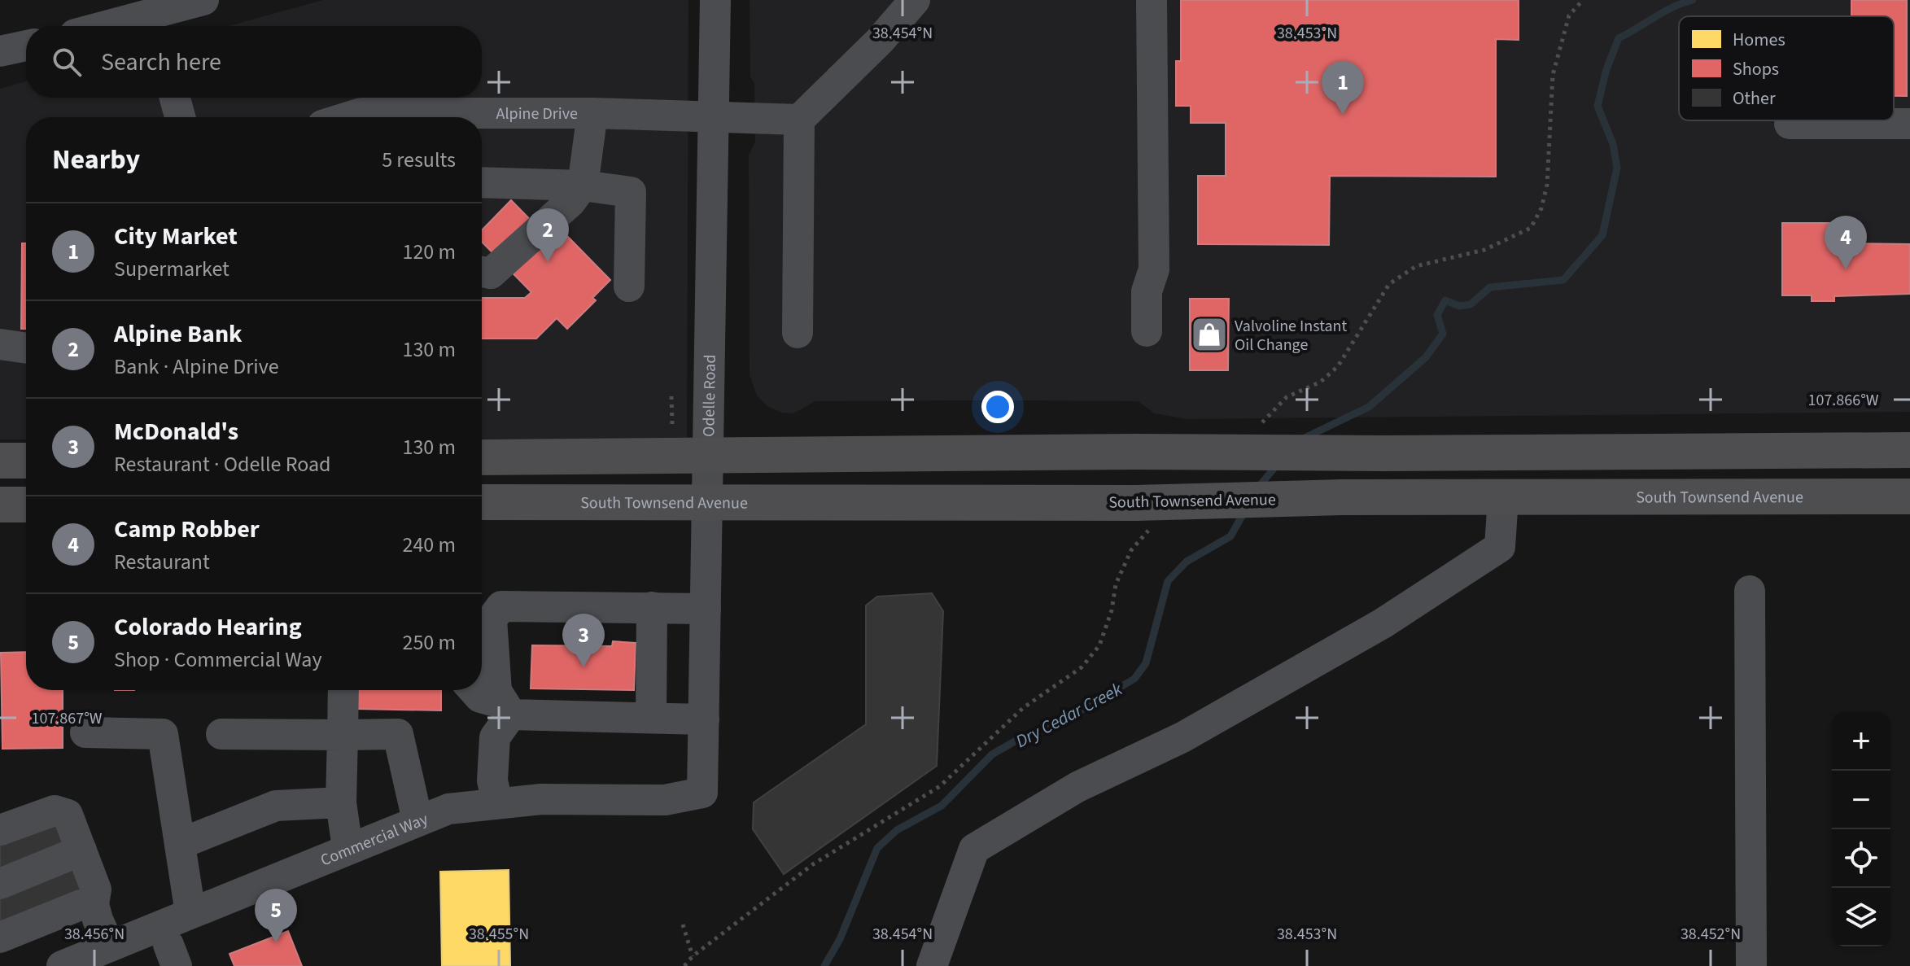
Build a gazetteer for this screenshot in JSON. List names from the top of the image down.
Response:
{
  "streets": {
    "highway": ["South Townsend Avenue"],
    "street": ["Alpine Drive", "Odelle Road", "Commercial Way"]
  },
  "crossings": [
    ["Alpine Drive", "Odelle Road"],
    ["Odelle Road", "South Townsend Avenue"],
    ["Odelle Road", "Commercial Way"]
  ],
  "water": ["Dry Cedar Creek"],
  "places": {
    "shop": ["Valvoline Instant Oil Change"]
  },
  "legend": ["Homes", "Shops", "Other"],
  "page": {
    "search": "Search here",
    "pins": [
      "1",
      "2",
      "4",
      "3",
      "5"
    ],
    "heading": ["Nearby", "5 results"],
    "list": [
      {
        "mark": "1",
        "name": "City Market",
        "note": "Supermarket",
        "value": "120 m"
      },
      {
        "mark": "2",
        "name": "Alpine Bank",
        "note": "Bank · Alpine Drive",
        "value": "130 m"
      },
      {
        "mark": "3",
        "name": "McDonald's",
        "note": "Restaurant · Odelle Road",
        "value": "130 m"
      },
      {
        "mark": "4",
        "name": "Camp Robber",
        "note": "Restaurant",
        "value": "240 m"
      },
      {
        "mark": "5",
        "name": "Colorado Hearing",
        "note": "Shop · Commercial Way",
        "value": "250 m"
      }
    ],
    "map_buttons": ["+", "−"]
  },
  "coordinates": [
    "38.454°N",
    "38.453°N",
    "107.866°W",
    "107.867°W",
    "38.456°N",
    "38.455°N",
    "38.452°N"
  ]
}
